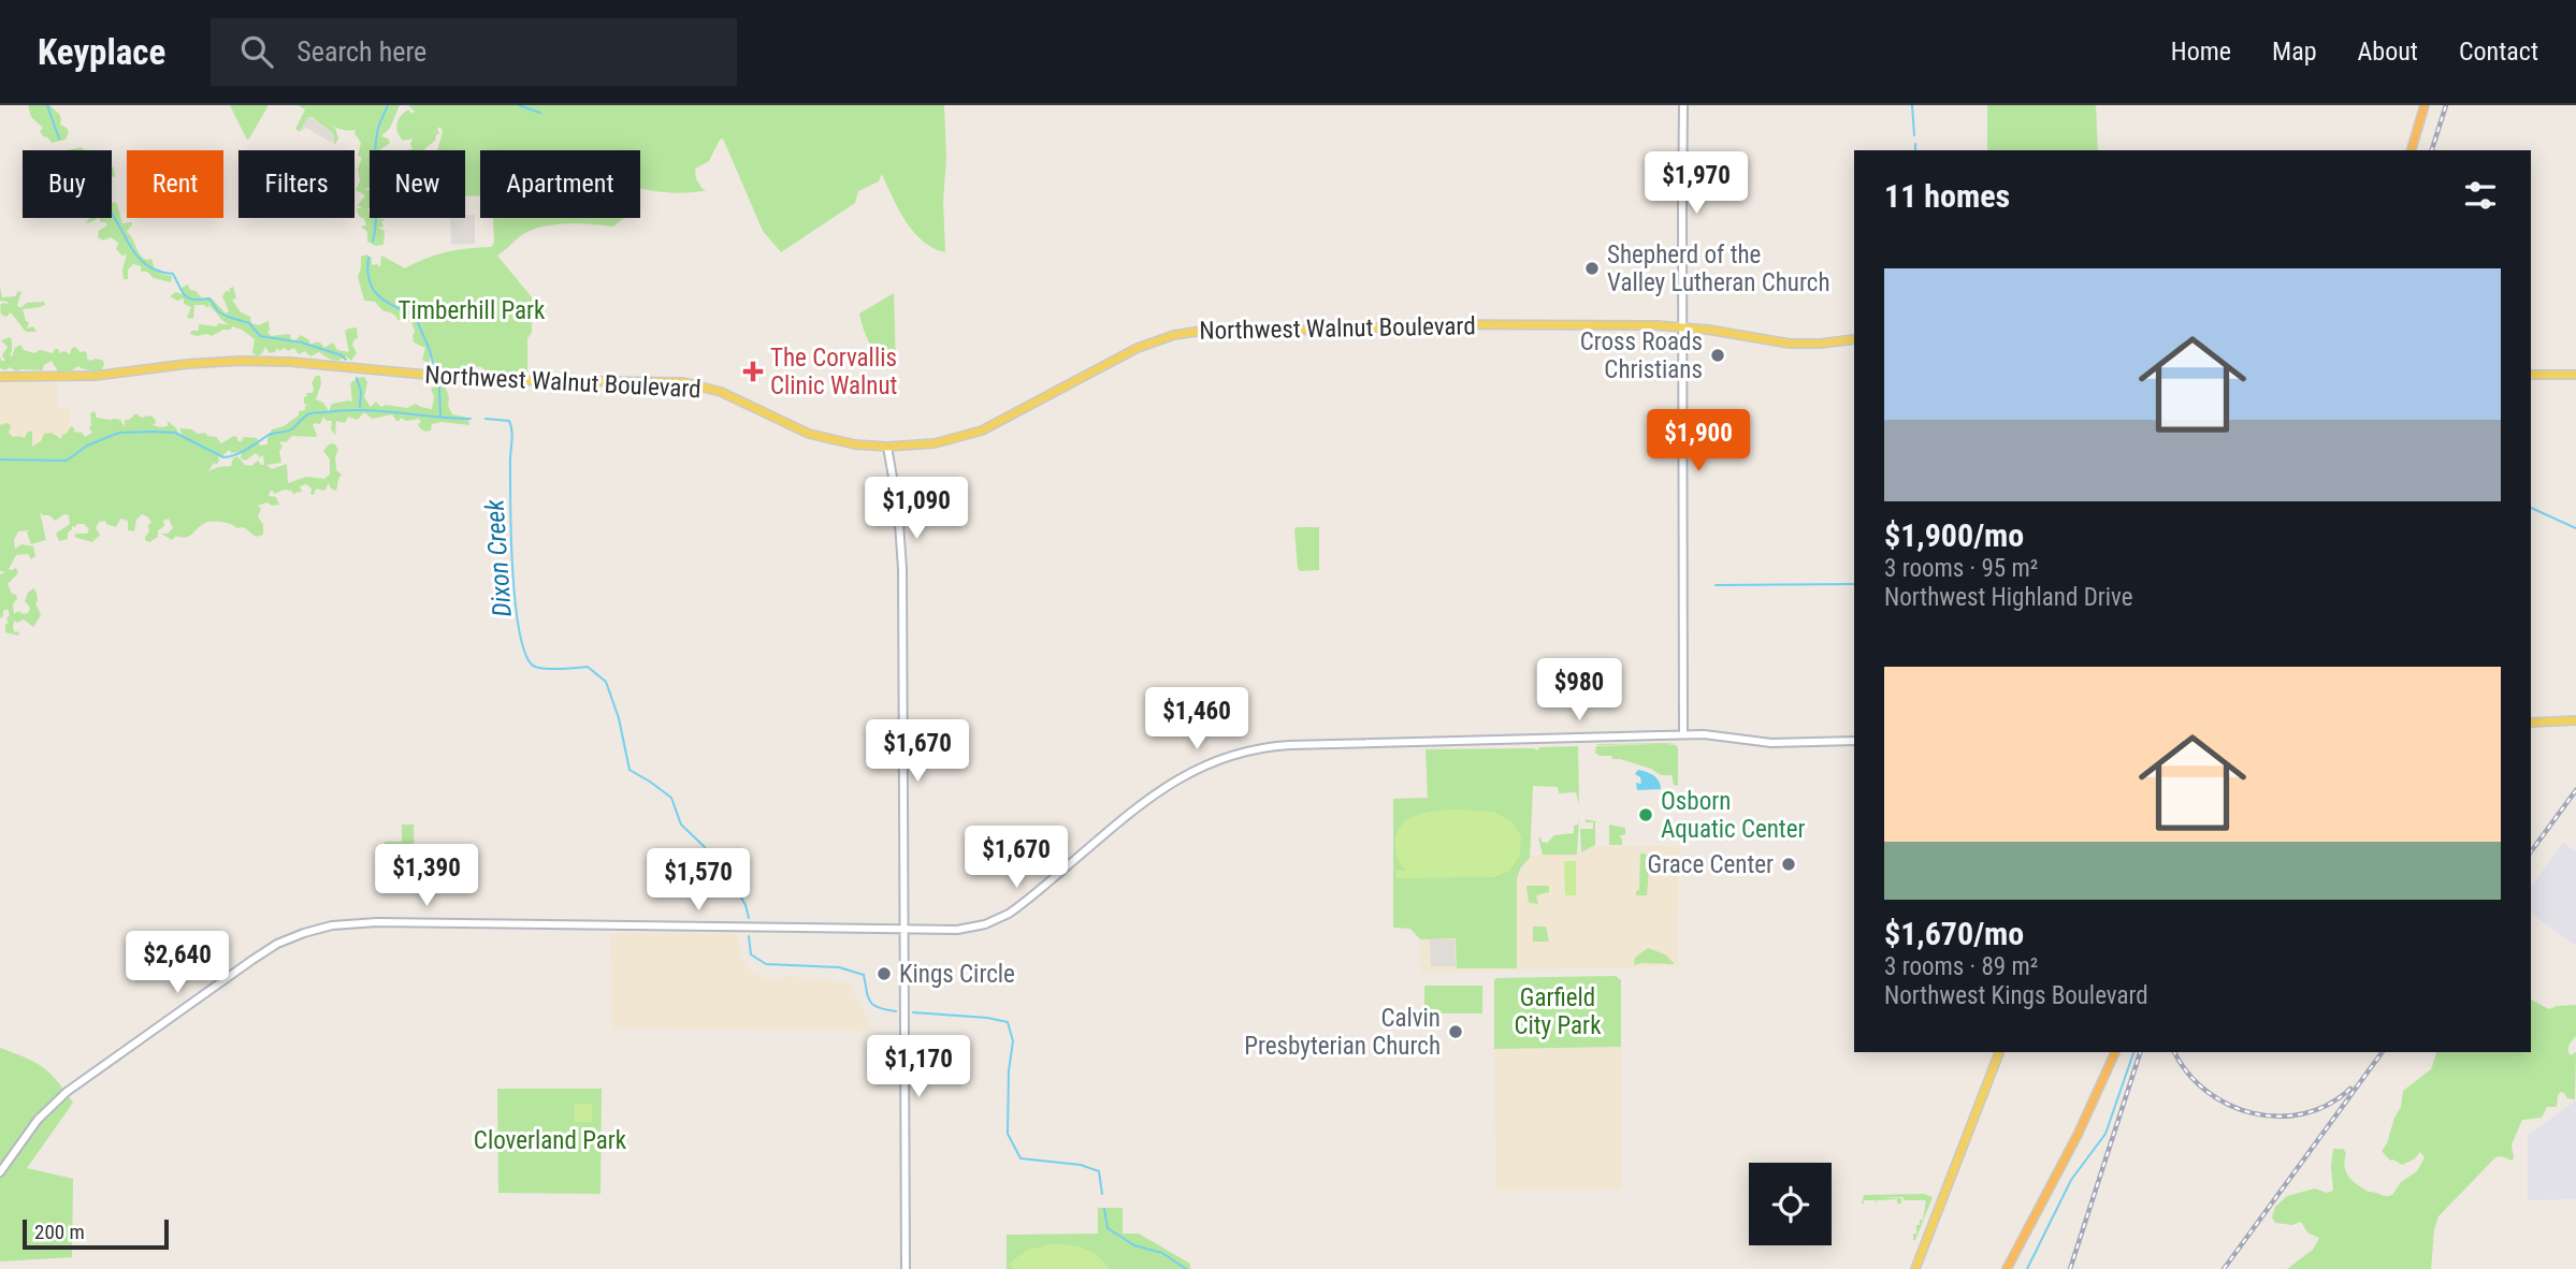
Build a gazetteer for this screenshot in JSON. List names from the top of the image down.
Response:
{
  "streets": {
    "main road": ["Northwest Walnut Boulevard"]
  },
  "water": ["Dixon Creek"],
  "parks": ["Timberhill Park", "Garfield City Park", "Cloverland Park"],
  "places": {
    "other": [
      "Shepherd of the Valley Lutheran Church",
      "Cross Roads Christians",
      "Osborn Aquatic Center",
      "Grace Center",
      "Kings Circle",
      "Calvin Presbyterian Church"
    ],
    "health": ["The Corvallis Clinic Walnut"]
  },
  "scale_bar": "200 m",
  "page": {
    "header": "Keyplace",
    "search": "Search here",
    "nav": [
      "Home",
      "Map",
      "About",
      "Contact"
    ],
    "chip": [
      "Buy",
      "Rent",
      "Filters",
      "New",
      "Apartment"
    ],
    "heading": "11 homes",
    "price": [
      "$1,970",
      "$1,900",
      "$1,090",
      "$980",
      "$1,460",
      "$1,670",
      "$1,670",
      "$1,390",
      "$1,570",
      "$2,640",
      "$1,170"
    ],
    "list": [
      {
        "name": "$1,900/mo",
        "note": "3 rooms · 95 m² · Northwest Highland Drive"
      },
      {
        "name": "$1,670/mo",
        "note": "3 rooms · 89 m² · Northwest Kings Boulevard"
      }
    ],
    "scale": "200 m"
  }
}
